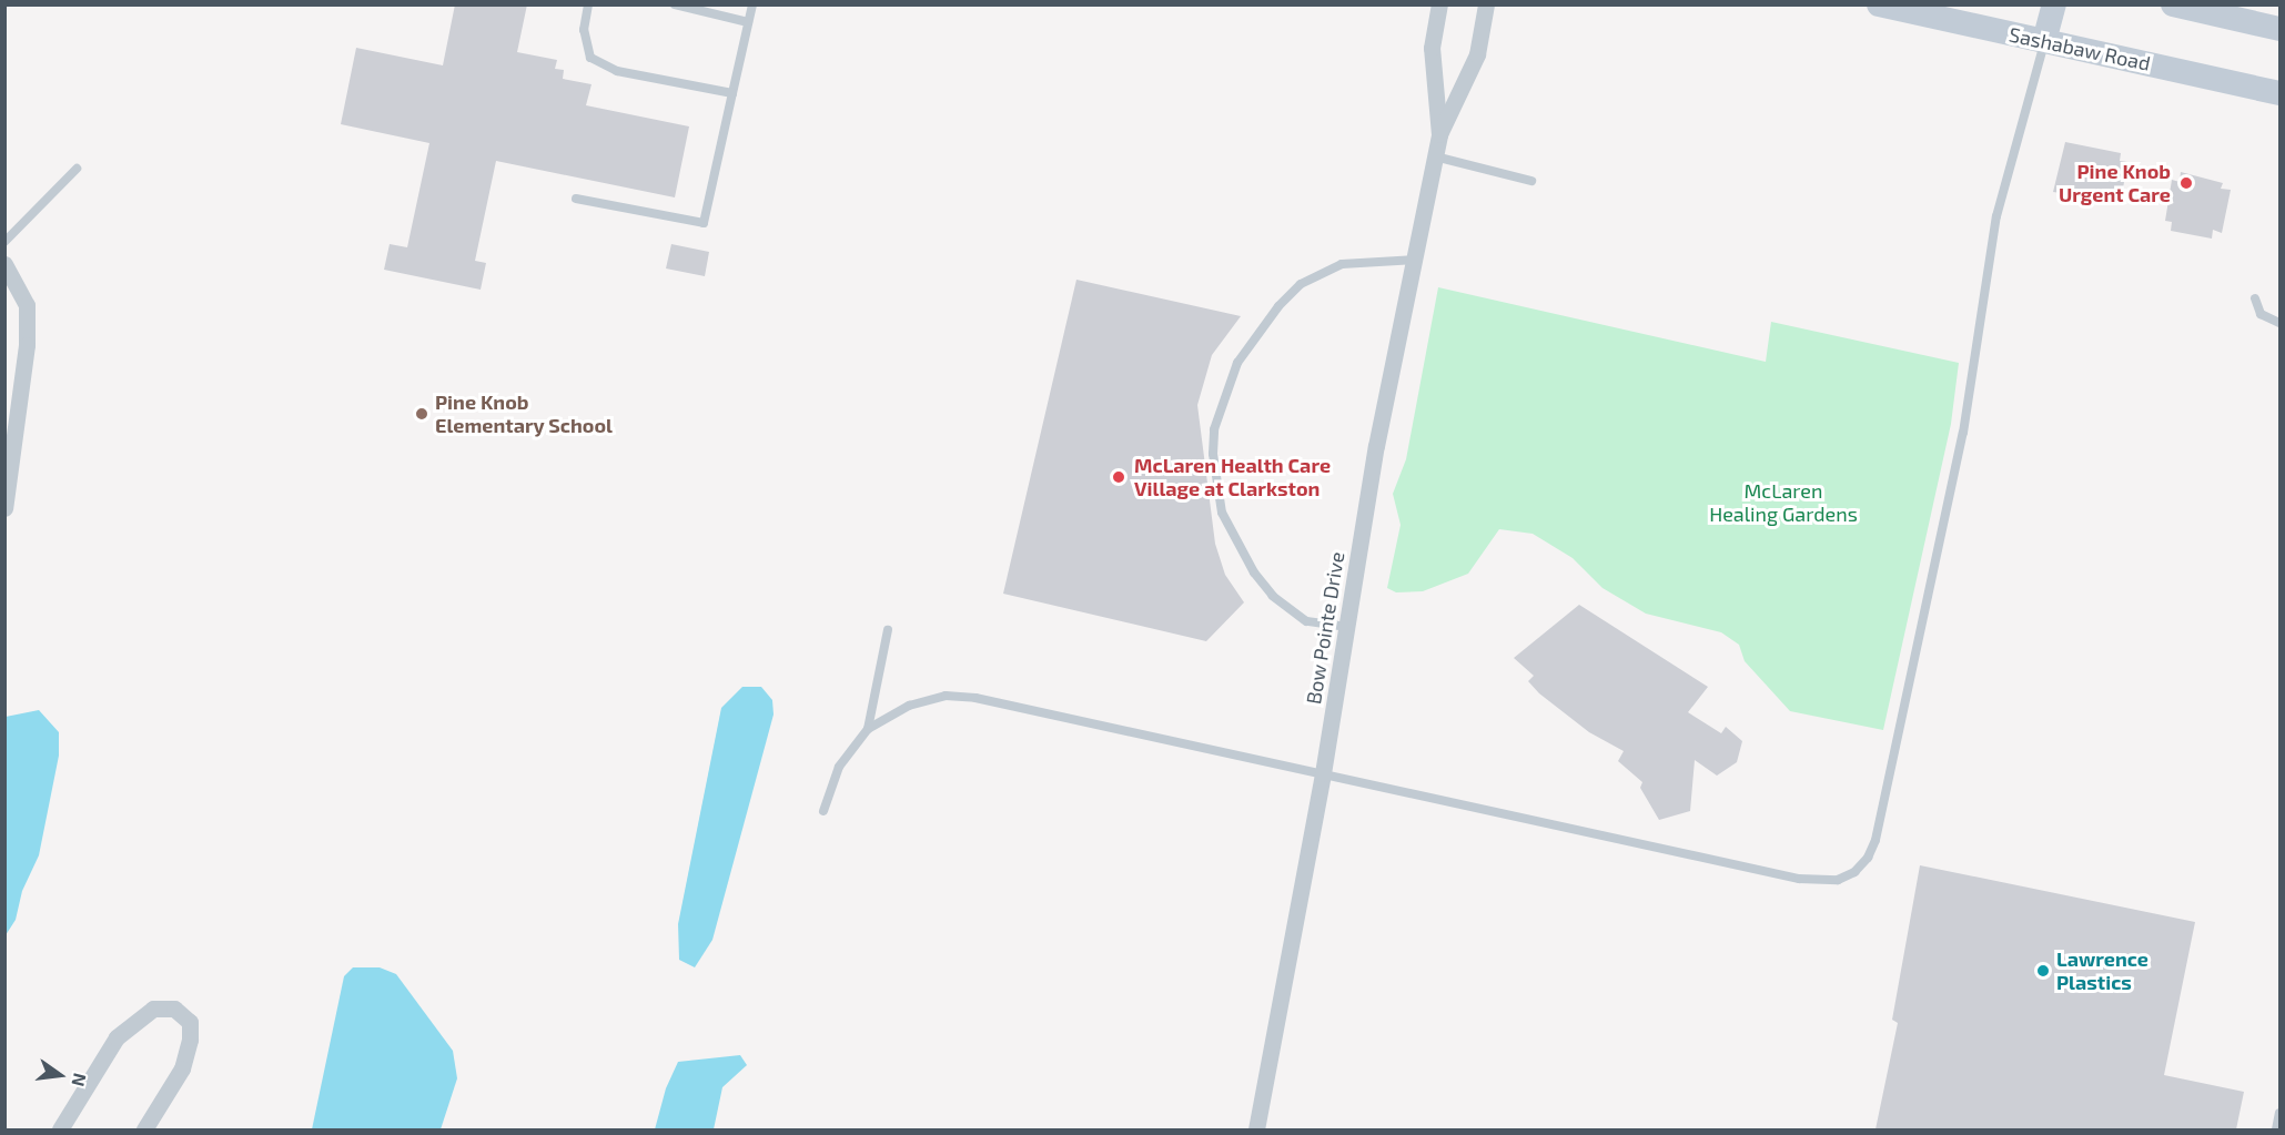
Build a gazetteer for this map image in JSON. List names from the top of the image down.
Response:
{
  "streets": {
    "main road": ["Sashabaw Road"],
    "street": ["Bow Pointe Drive"]
  },
  "parks": ["McLaren Healing Gardens"],
  "places": [
    "Pine Knob Urgent Care",
    "Pine Knob Elementary School",
    "McLaren Health Care Village at Clarkston",
    "Lawrence Plastics"
  ],
  "north": "right"
}
